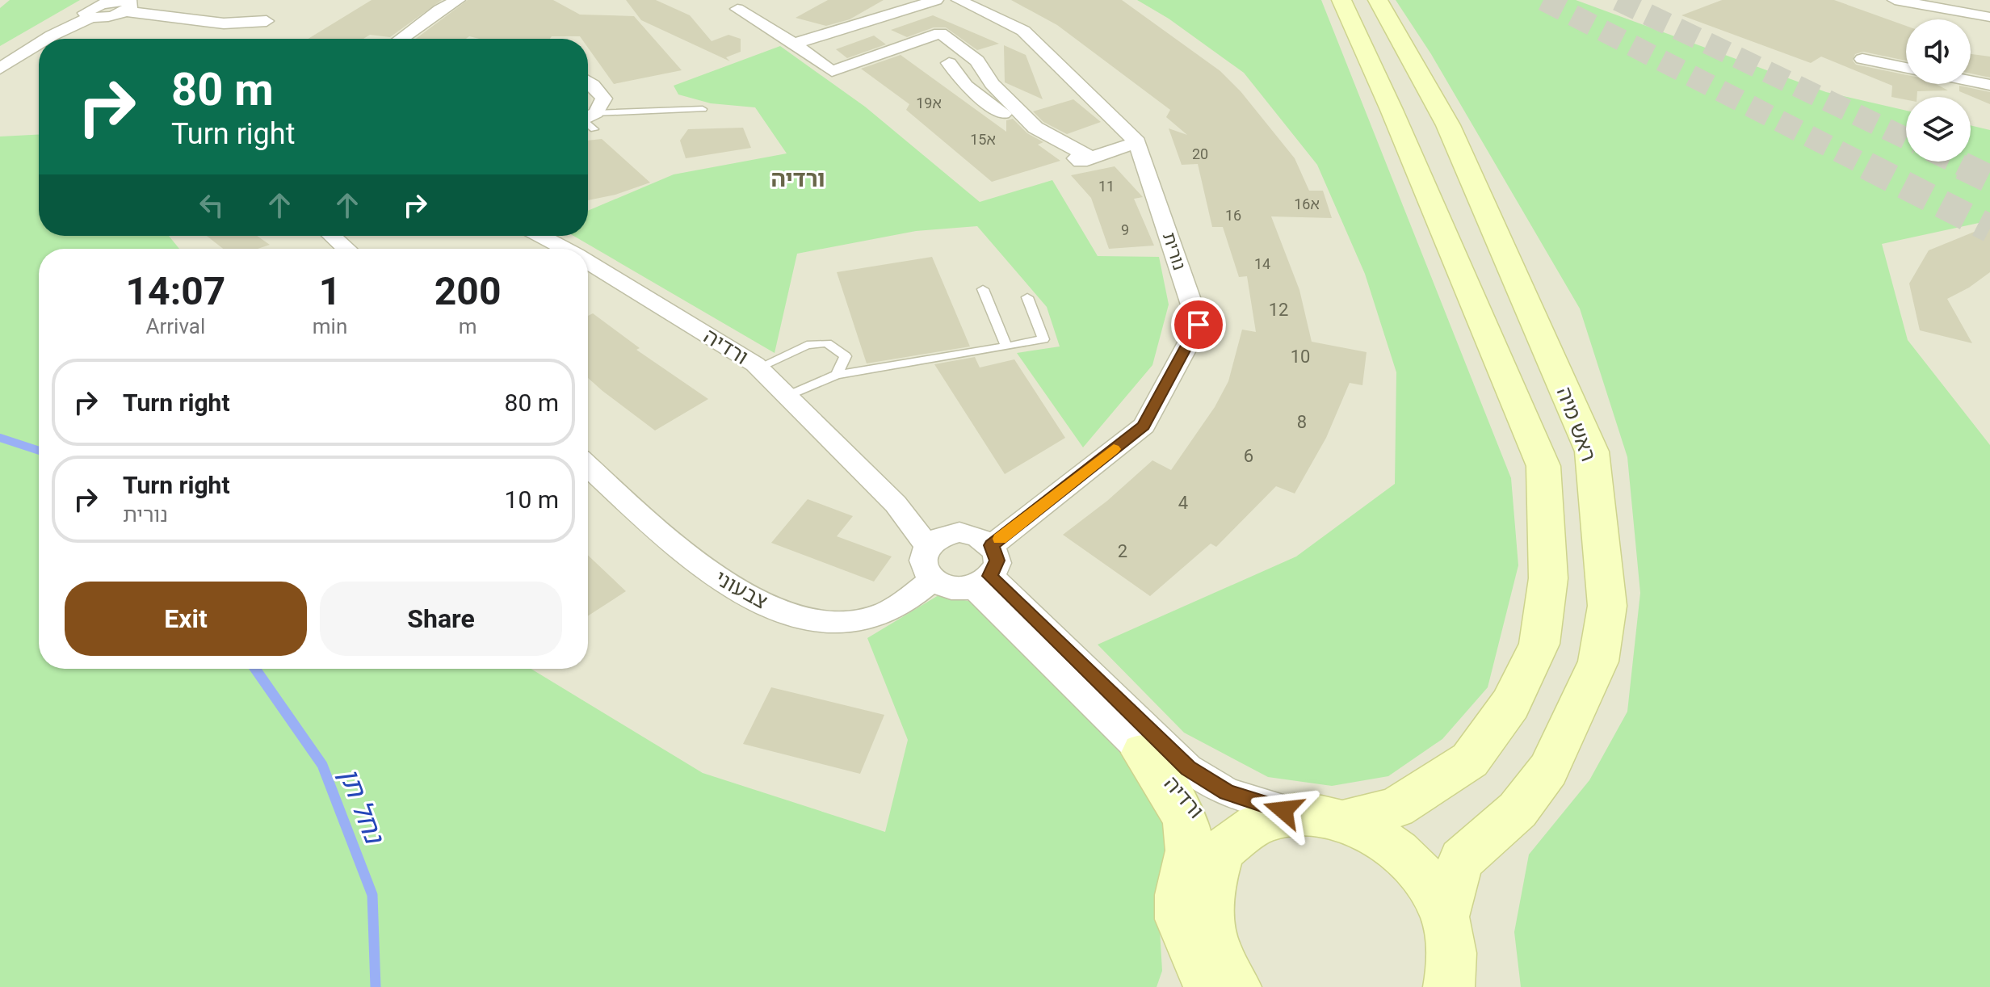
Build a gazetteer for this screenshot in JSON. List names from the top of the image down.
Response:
{
  "streets": {
    "street": [
      "נורית",
      "ורדיה",
      "ראש מיה",
      "צבעוני"
    ]
  },
  "crossings": [
    ["נורית", "ורדיה"],
    ["נורית", "צבעוני"],
    ["ורדיה", "צבעוני"]
  ],
  "districts": ["ורדיה"],
  "water": ["נחל תן"],
  "house_numbers": [
    "19א",
    "15א",
    "20",
    "11",
    "16א",
    "16",
    "9",
    "14",
    "12",
    "10",
    "8",
    "6",
    "4",
    "2"
  ],
  "page": {
    "turn": ["80 m", "Turn right"],
    "eta": [
      "14:07",
      "Arrival",
      "1",
      "min",
      "200",
      "m"
    ],
    "list": [
      {
        "name": "Turn right",
        "value": "80 m"
      },
      {
        "name": "Turn right",
        "note": "נורית",
        "value": "10 m"
      }
    ],
    "buttons": ["Exit", "Share"]
  }
}
